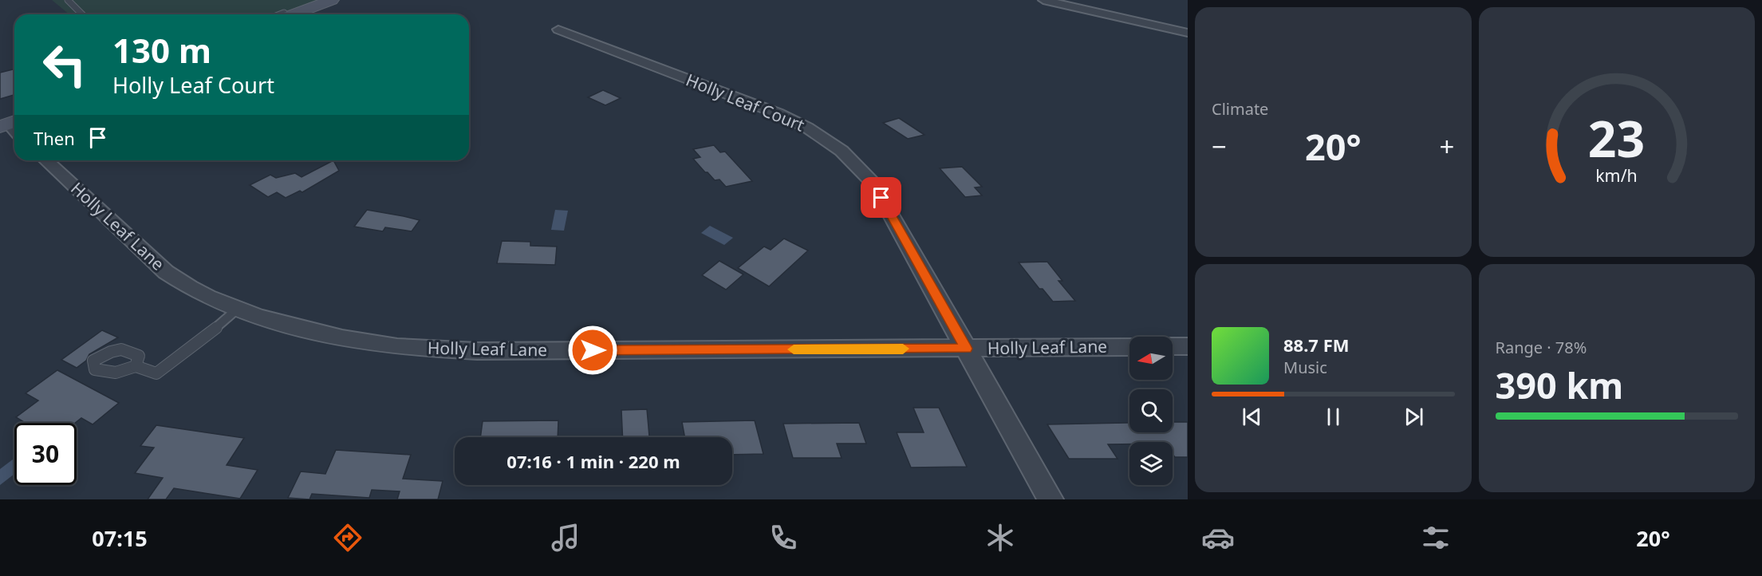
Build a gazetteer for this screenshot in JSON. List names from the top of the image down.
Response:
{
  "streets": {
    "street": ["Holly Leaf Court", "Holly Leaf Lane"]
  },
  "crossings": [
    ["Holly Leaf Court", "Holly Leaf Lane"]
  ],
  "north": "left",
  "page": {
    "tile": [
      "Climate",
      ["Range · 78%", "390 km"]
    ],
    "turn": ["130 m", "Holly Leaf Court"],
    "then": "Then",
    "heat": ["−", "20°", "+"],
    "song": ["88.7 FM", "Music"],
    "limit": "30",
    "trip": "07:16 · 1 min · 220 m",
    "tabs": ["07:15", "20°"],
    "gauge": ["23", "km/h"]
  }
}
